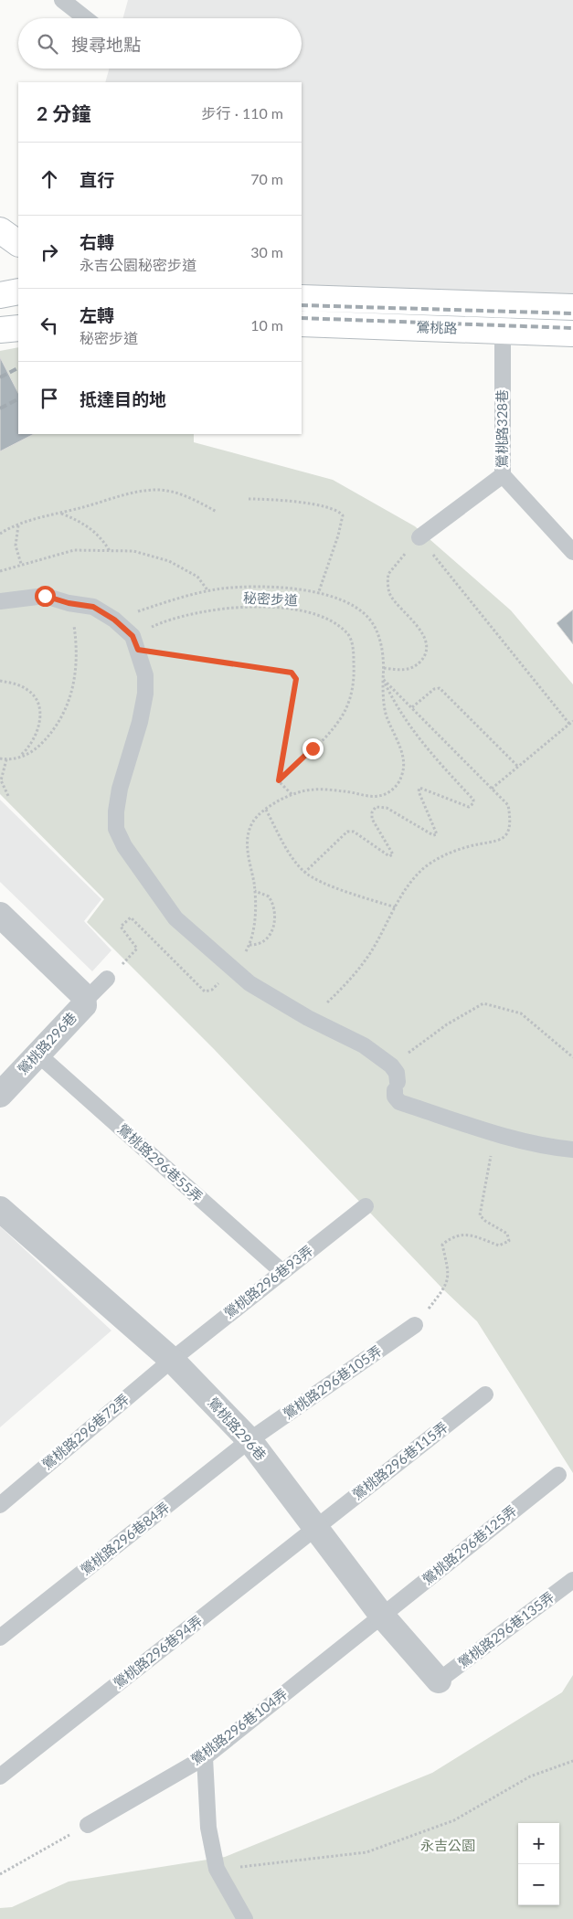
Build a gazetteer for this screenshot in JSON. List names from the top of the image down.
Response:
{
  "streets": {
    "main road": ["鶯桃路"],
    "street": ["鶯桃路296巷"],
    "lane": [
      "鶯桃路328巷",
      "鶯桃路296巷55弄",
      "鶯桃路296巷93弄",
      "鶯桃路296巷105弄",
      "鶯桃路296巷72弄",
      "鶯桃路296巷115弄",
      "鶯桃路296巷84弄",
      "鶯桃路296巷125弄",
      "鶯桃路296巷135弄",
      "鶯桃路296巷94弄",
      "鶯桃路296巷104弄"
    ],
    "path": ["秘密步道"]
  },
  "crossings": [
    ["鶯桃路", "鶯桃路328巷"],
    ["鶯桃路296巷", "鶯桃路296巷55弄"],
    ["鶯桃路296巷", "鶯桃路296巷93弄"],
    ["鶯桃路296巷", "鶯桃路296巷105弄"],
    ["鶯桃路296巷", "鶯桃路296巷72弄"],
    ["鶯桃路296巷", "鶯桃路296巷115弄"],
    ["鶯桃路296巷", "鶯桃路296巷84弄"],
    ["鶯桃路296巷", "鶯桃路296巷125弄"],
    ["鶯桃路296巷", "鶯桃路296巷135弄"],
    ["鶯桃路296巷", "鶯桃路296巷94弄"],
    ["鶯桃路296巷", "鶯桃路296巷104弄"],
    ["鶯桃路296巷55弄", "鶯桃路296巷93弄"],
    ["鶯桃路296巷93弄", "鶯桃路296巷72弄"],
    ["鶯桃路296巷105弄", "鶯桃路296巷84弄"],
    ["鶯桃路296巷115弄", "鶯桃路296巷94弄"],
    ["鶯桃路296巷125弄", "鶯桃路296巷104弄"]
  ],
  "parks": ["永吉公園"],
  "page": {
    "search": "搜尋地點",
    "heading": ["2 分鐘", "步行 · 110 m"],
    "list": [
      ["直行", "70 m"],
      ["右轉", "永吉公園秘密步道", "30 m"],
      ["左轉", "秘密步道", "10 m"],
      "抵達目的地"
    ],
    "map_buttons": ["+", "−"]
  }
}
